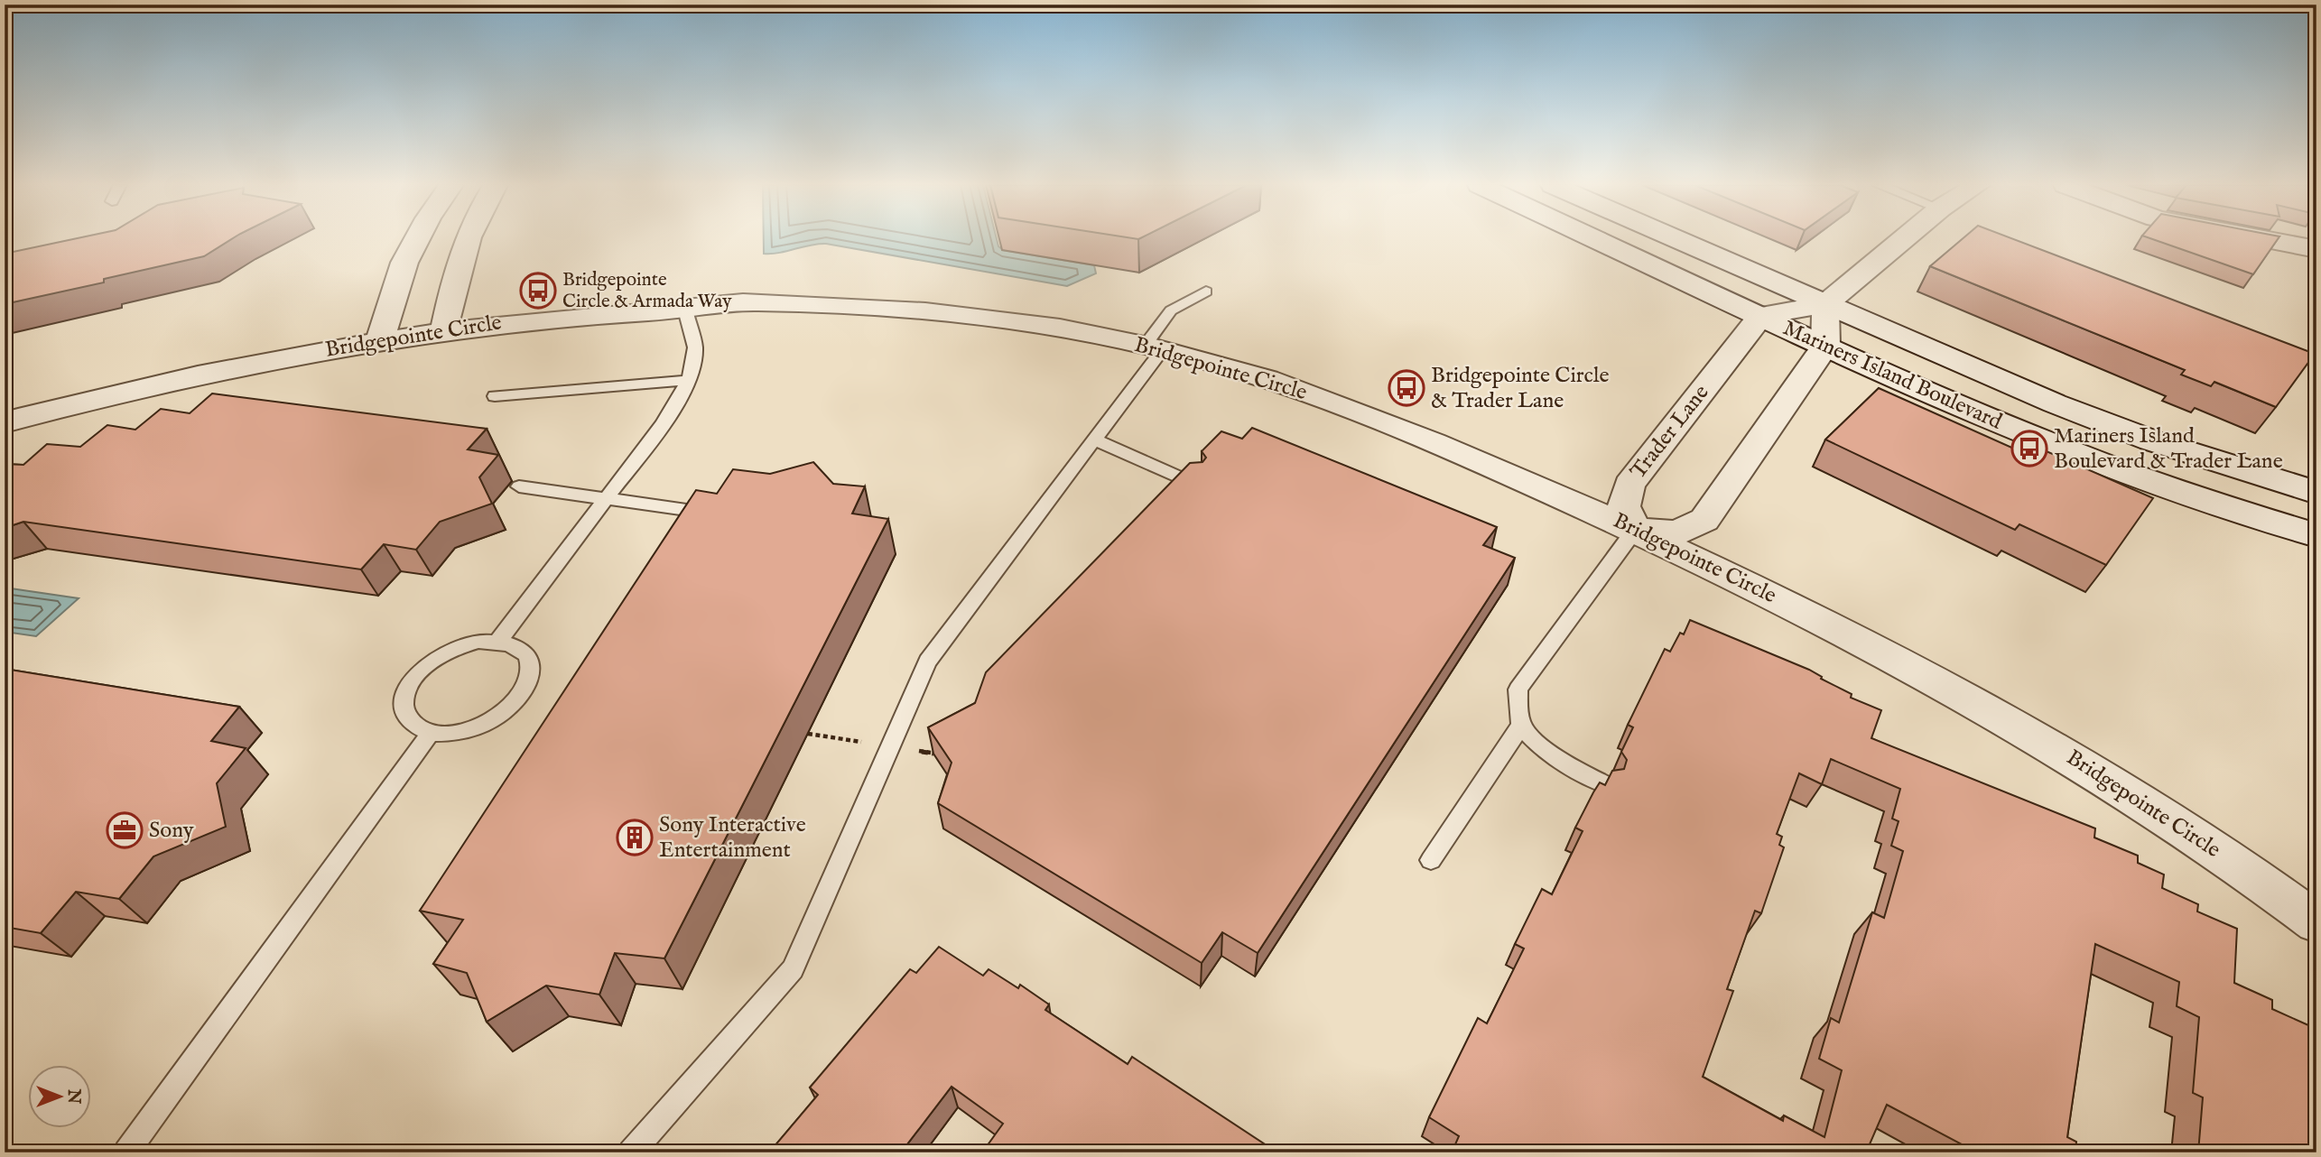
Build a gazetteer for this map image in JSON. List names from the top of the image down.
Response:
{
  "streets": {
    "street": ["Bridgepointe Circle", "Mariners Island Boulevard", "Trader Lane"]
  },
  "crossings": [
    ["Bridgepointe Circle", "Trader Lane"],
    ["Mariners Island Boulevard", "Trader Lane"]
  ],
  "places": {
    "bus stop": ["Bridgepointe Circle & Armada Way", "Bridgepointe Circle & Trader Lane", "Mariners Island Boulevard & Trader Lane"],
    "office": ["Sony"],
    "building": ["Sony Interactive Entertainment"]
  },
  "north": "right"
}
